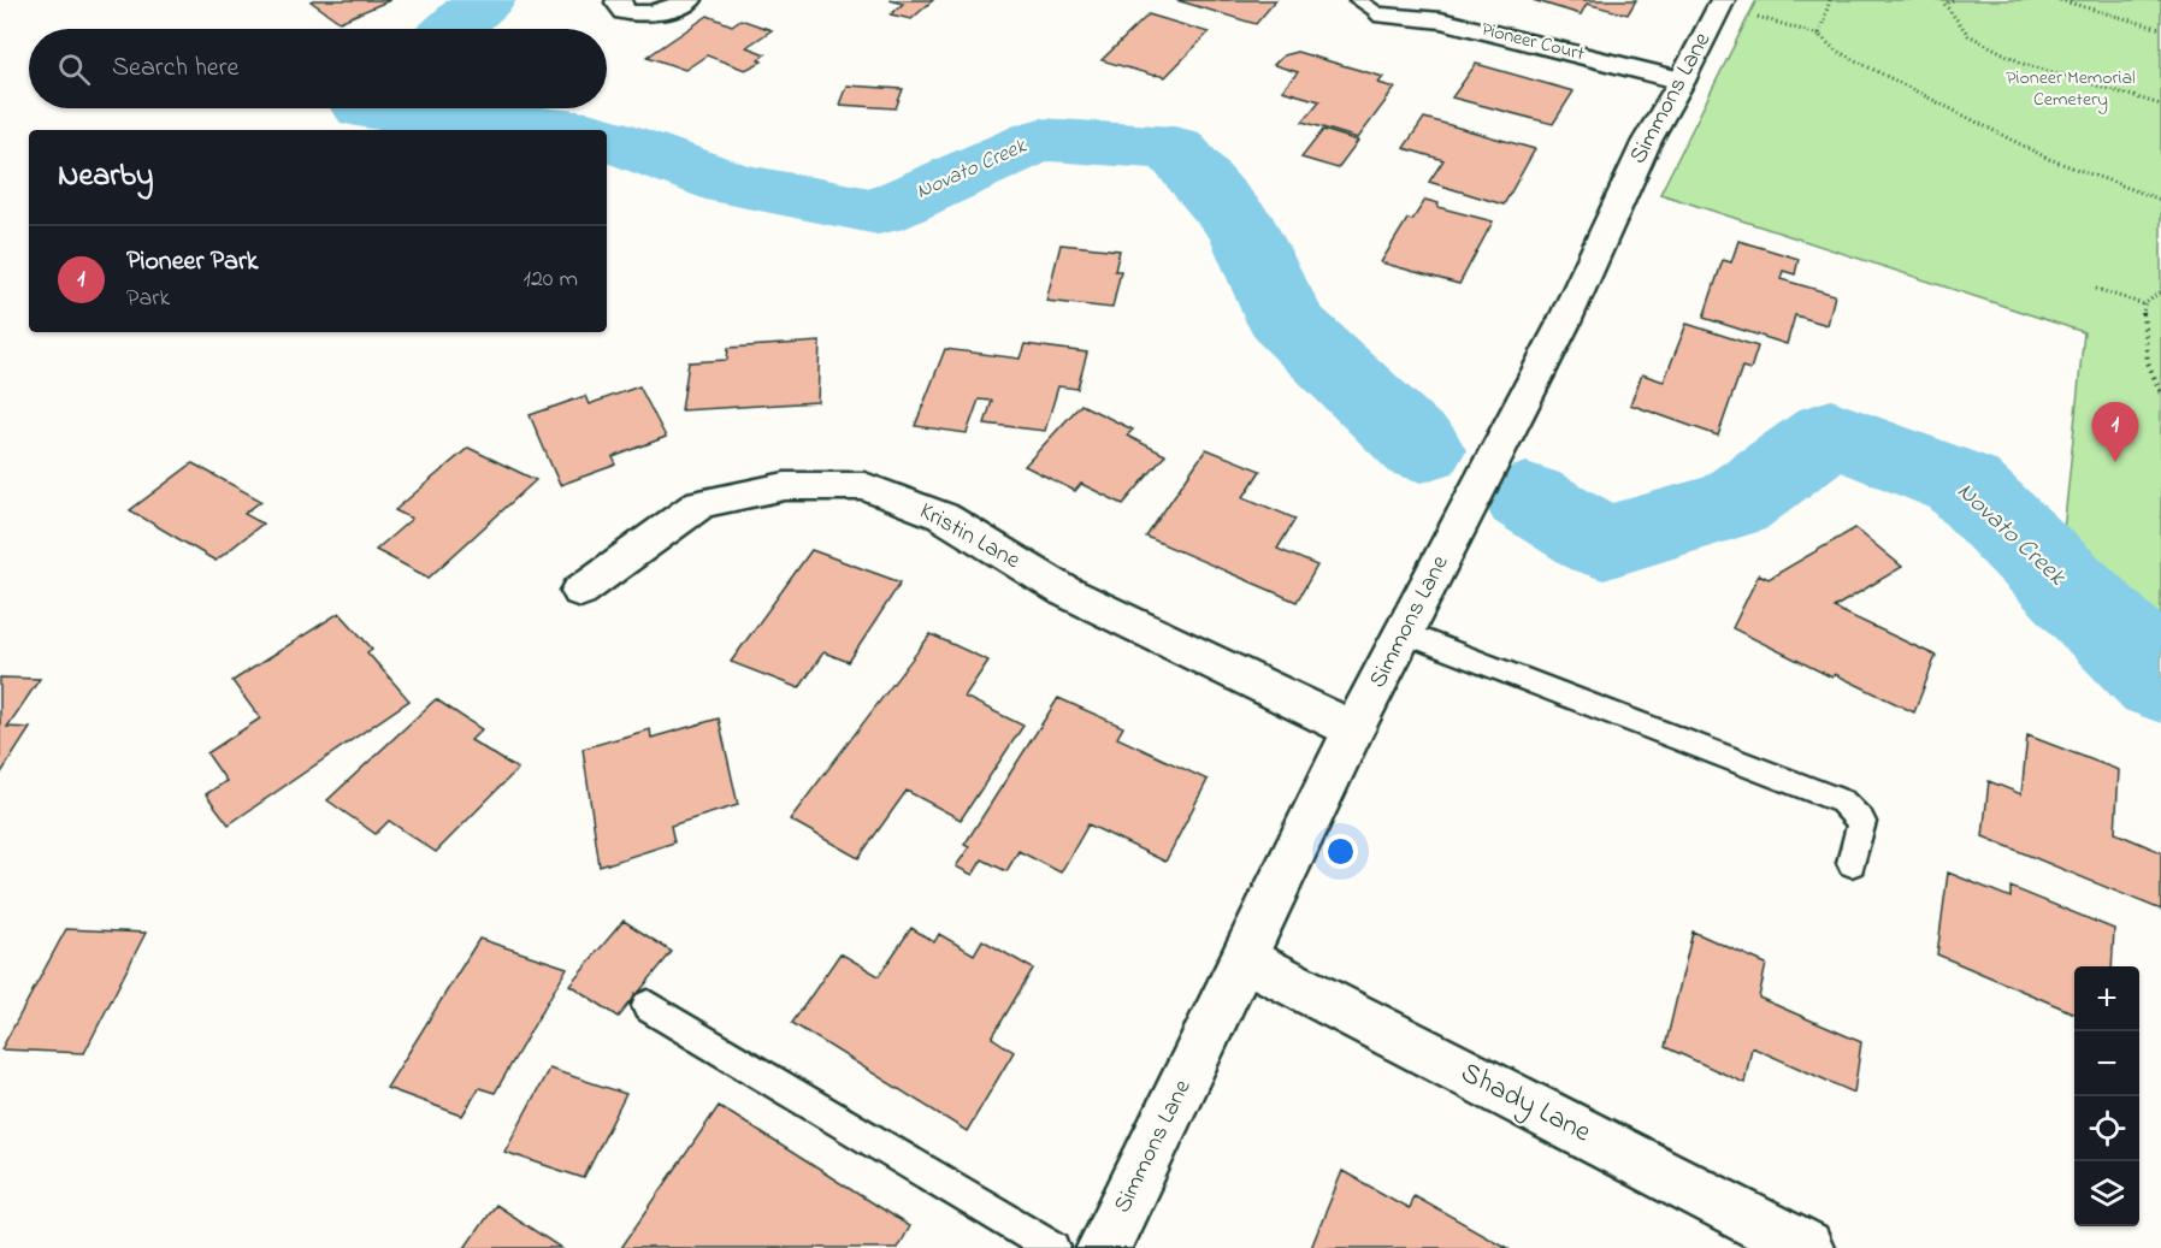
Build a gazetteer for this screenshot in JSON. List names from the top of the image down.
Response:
{
  "streets": {
    "street": [
      "Pioneer Court",
      "Simmons Lane",
      "Kristin Lane",
      "Shady Lane"
    ]
  },
  "crossings": [
    ["Pioneer Court", "Simmons Lane"],
    ["Simmons Lane", "Kristin Lane"],
    ["Simmons Lane", "Shady Lane"]
  ],
  "water": ["Novato Creek"],
  "parks": ["Pioneer Memorial Cemetery"],
  "page": {
    "search": "Search here",
    "heading": "Nearby",
    "list": [
      {
        "mark": "1",
        "name": "Pioneer Park",
        "note": "Park",
        "value": "120 m"
      }
    ],
    "pins": "1",
    "map_buttons": ["+", "−"]
  }
}
